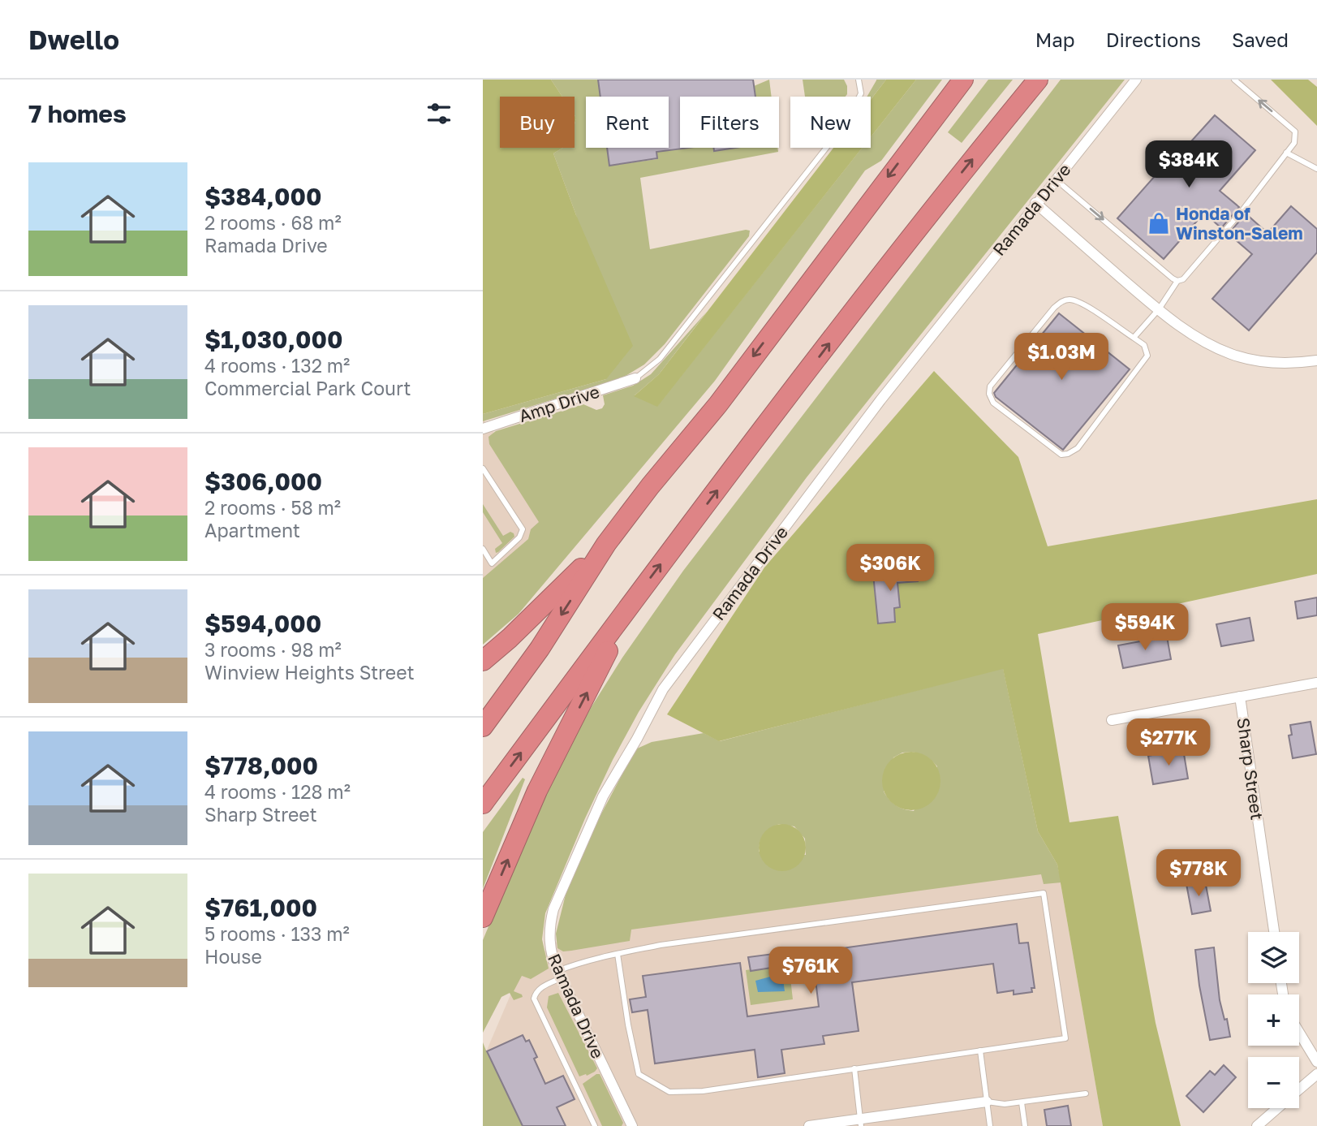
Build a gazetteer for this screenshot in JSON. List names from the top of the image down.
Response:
{
  "streets": {
    "street": ["Ramada Drive", "Amp Drive", "Sharp Street"]
  },
  "places": {
    "shop": ["Honda of Winston-Salem"]
  },
  "page": {
    "header": "Dwello",
    "nav": ["Map", "Directions", "Saved"],
    "heading": "7 homes",
    "chip": [
      "Buy",
      "Rent",
      "Filters",
      "New"
    ],
    "price": [
      "$384K",
      "$1.03M",
      "$306K",
      "$594K",
      "$277K",
      "$778K",
      "$761K"
    ],
    "list": [
      {
        "name": "$384,000",
        "note": "2 rooms · 68 m² · Ramada Drive"
      },
      {
        "name": "$1,030,000",
        "note": "4 rooms · 132 m² · Commercial Park Court"
      },
      {
        "name": "$306,000",
        "note": "2 rooms · 58 m² · Apartment"
      },
      {
        "name": "$594,000",
        "note": "3 rooms · 98 m² · Winview Heights Street"
      },
      {
        "name": "$778,000",
        "note": "4 rooms · 128 m² · Sharp Street"
      },
      {
        "name": "$761,000",
        "note": "5 rooms · 133 m² · House"
      }
    ],
    "map_buttons": ["+", "−"]
  }
}
